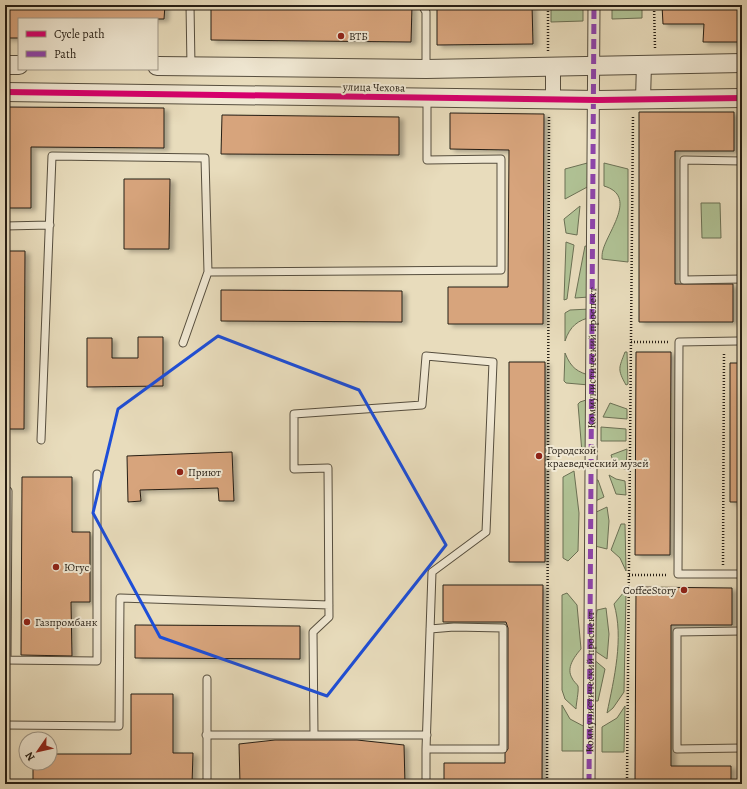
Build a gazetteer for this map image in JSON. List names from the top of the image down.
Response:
{
  "streets": {
    "street": ["улица Чехова", "Коммунистический проспект"]
  },
  "crossings": [
    ["улица Чехова", "Коммунистический проспект"]
  ],
  "places": [
    "ВТБ",
    "Городской краеведческий музей",
    "Приют",
    "Югус",
    "CoffeeStory",
    "Газпромбанк"
  ],
  "legend": ["Cycle path", "Path"],
  "north": "bottom left"
}
